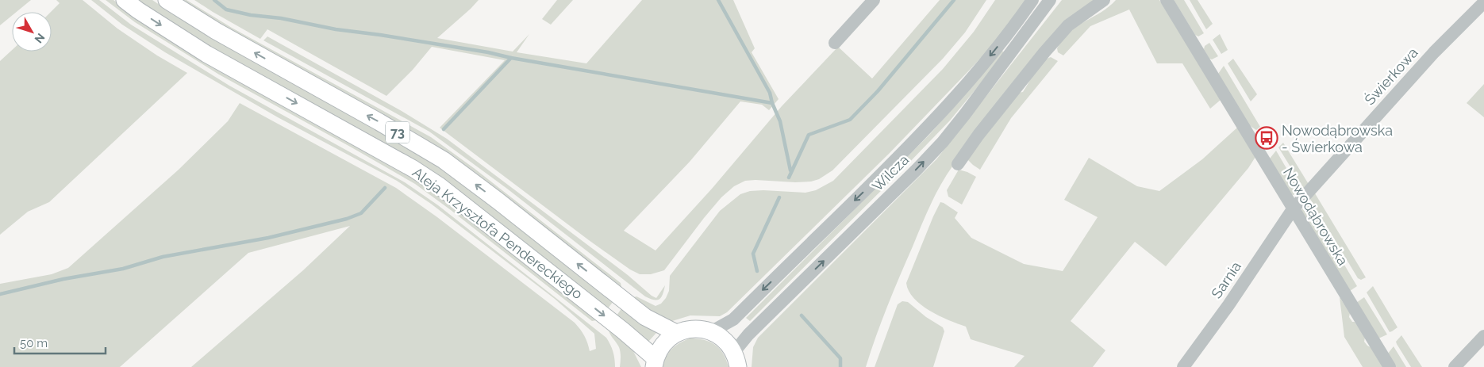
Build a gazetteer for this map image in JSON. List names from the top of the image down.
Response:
{
  "streets": {
    "main road": ["73", "Aleja Krzysztofa Pendereckiego"],
    "street": [
      "Świerkowa",
      "Wilcza",
      "Nowodąbrowska",
      "Sarnia"
    ]
  },
  "crossings": [
    ["Świerkowa", "Nowodąbrowska"],
    ["Świerkowa", "Sarnia"],
    ["73", "Wilcza"],
    ["73", "Aleja Krzysztofa Pendereckiego"],
    ["Nowodąbrowska", "Sarnia"]
  ],
  "places": {
    "bus stop": ["Nowodąbrowska - Świerkowa"]
  },
  "scale_bar": "50 m",
  "north": "bottom right"
}
